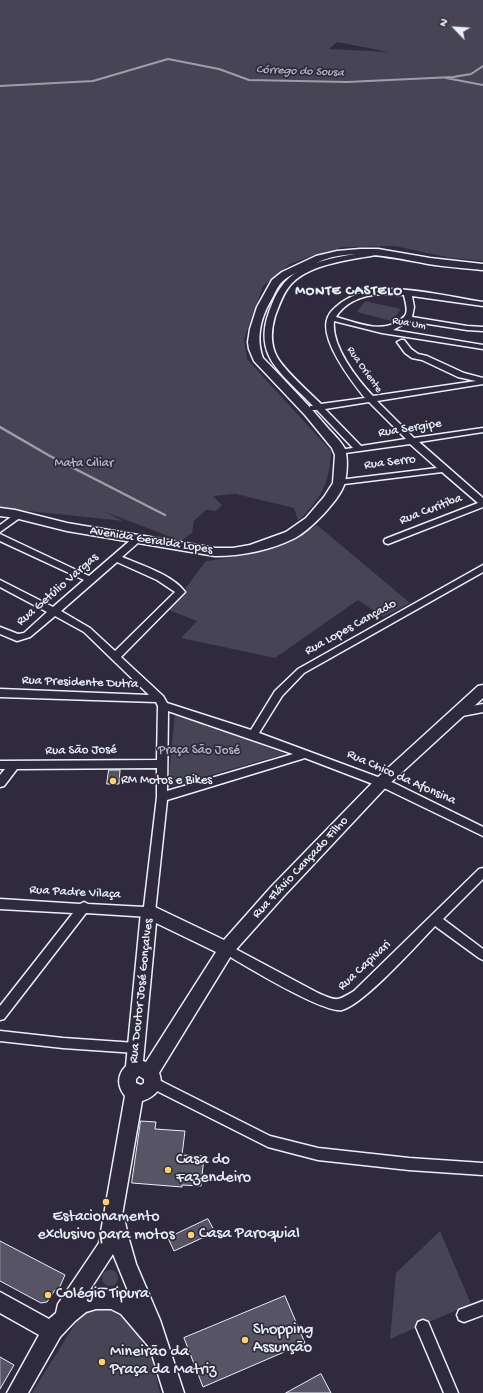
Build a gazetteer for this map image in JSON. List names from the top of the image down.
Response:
{
  "streets": {
    "main road": ["Avenida Geralda Lopes", "Rua Flávio Cançado Filho", "Rua Doutor José Gonçalves"],
    "street": [
      "Rua Um",
      "Rua Oriente",
      "Rua Sergipe",
      "Rua Serro",
      "Rua Curitiba",
      "Rua Getúlio Vargas",
      "Rua Lopes Cançado",
      "Rua Presidente Dutra",
      "Rua São José",
      "Rua Chico da Afonsina",
      "Rua Padre Vilaça",
      "Rua Capivari"
    ]
  },
  "crossings": [
    ["Rua Um", "Rua Oriente"],
    ["Rua Oriente", "Rua Sergipe"],
    ["Rua Oriente", "Rua Serro"],
    ["Rua Oriente", "Rua Curitiba"],
    ["Rua Sergipe", "Avenida Geralda Lopes"],
    ["Rua Serro", "Avenida Geralda Lopes"],
    ["Avenida Geralda Lopes", "Rua Getúlio Vargas"],
    ["Rua Chico da Afonsina", "Rua Flávio Cançado Filho"],
    ["Rua Flávio Cançado Filho", "Rua Capivari"],
    ["Rua Flávio Cançado Filho", "Rua Doutor José Gonçalves"],
    ["Rua Padre Vilaça", "Rua Doutor José Gonçalves"]
  ],
  "districts": ["MONTE CASTELO"],
  "water": ["Córrego do Sousa"],
  "parks": ["Mata Ciliar", "Praça São José"],
  "places": [
    "RM Motos e Bikes",
    "Casa do Fazendeiro",
    "Estacionamento exclusivo para motos",
    "Casa Paroquial",
    "Colégio Tipura",
    "Shopping Assunção",
    "Mineirão da Praça da Matriz"
  ],
  "north": "top left"
}
